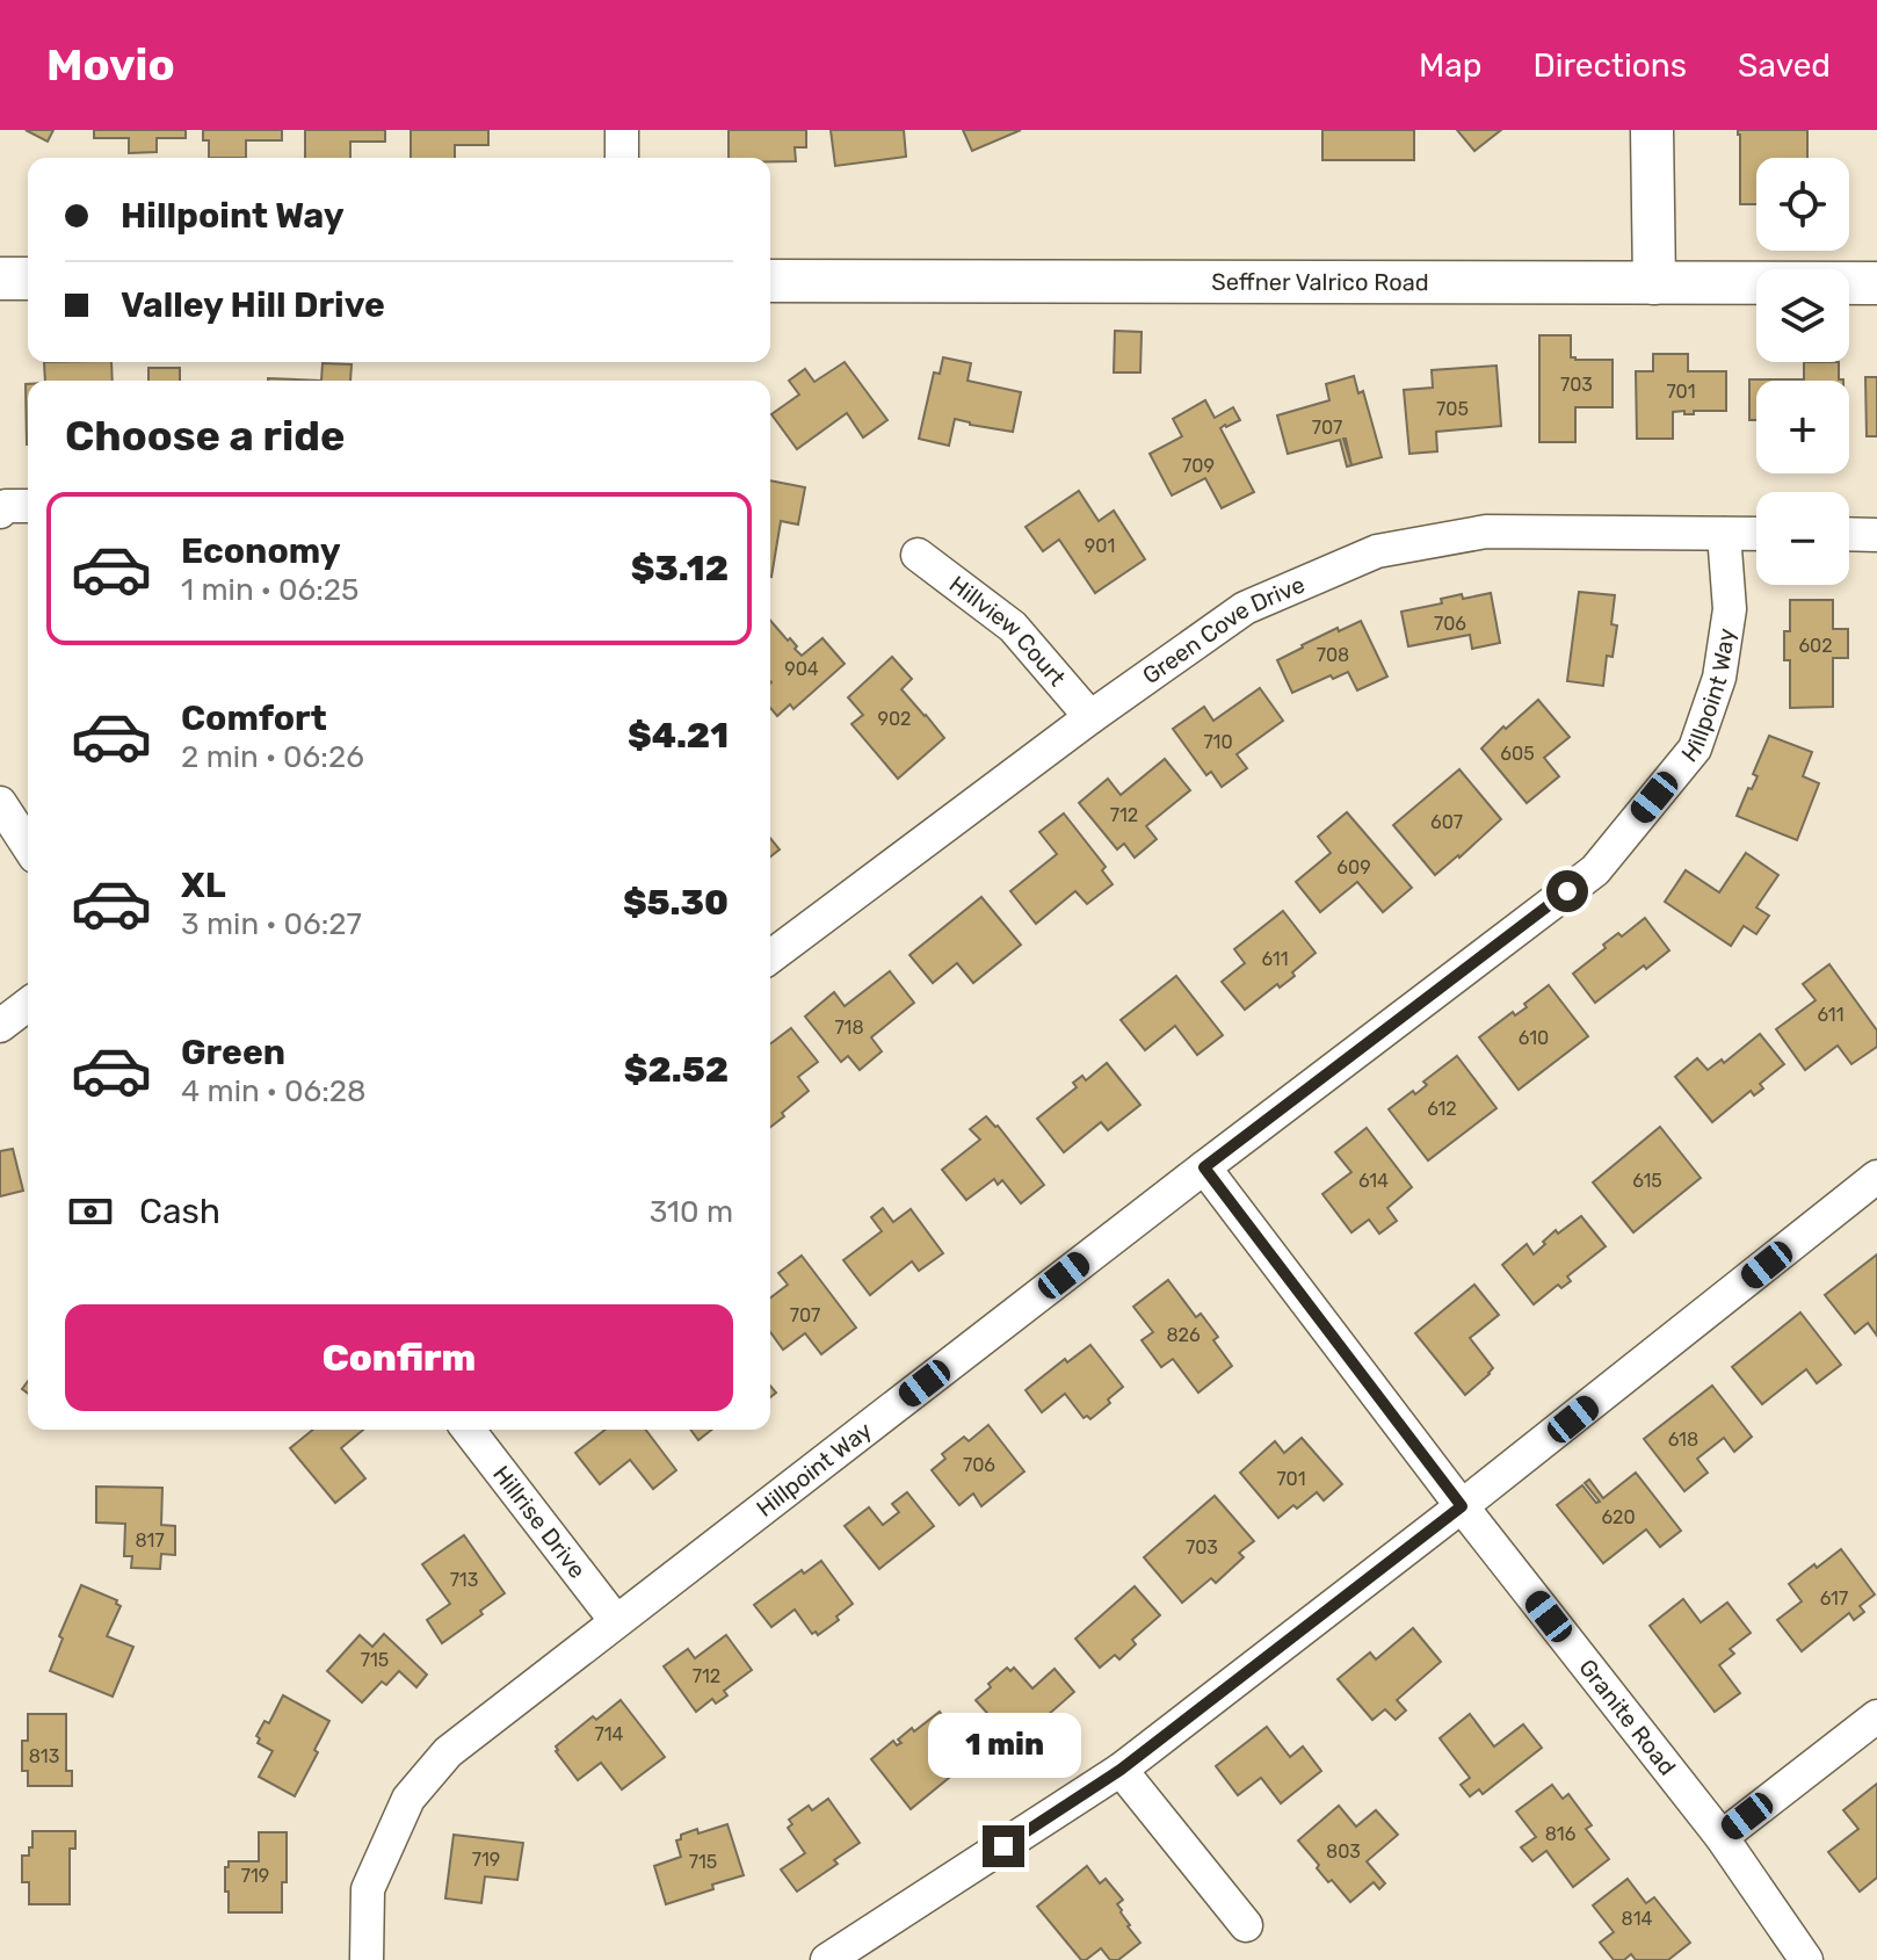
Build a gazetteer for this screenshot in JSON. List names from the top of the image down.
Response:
{
  "streets": {
    "street": [
      "Seffner Valrico Road",
      "Green Cove Drive",
      "Hillview Court",
      "Hillpoint Way",
      "Hillrise Drive",
      "Granite Road"
    ]
  },
  "crossings": [
    ["Green Cove Drive", "Hillview Court"],
    ["Green Cove Drive", "Hillpoint Way"],
    ["Hillpoint Way", "Hillrise Drive"],
    ["Hillpoint Way", "Granite Road"]
  ],
  "house_numbers": [
    "703",
    "701",
    "705",
    "707",
    "709",
    "901",
    "706",
    "602",
    "708",
    "904",
    "902",
    "710",
    "605",
    "712",
    "607",
    "609",
    "611",
    "611",
    "718",
    "610",
    "612",
    "614",
    "615",
    "707",
    "826",
    "618",
    "706",
    "701",
    "620",
    "817",
    "703",
    "713",
    "617",
    "715",
    "712",
    "714",
    "813",
    "816",
    "803",
    "719",
    "715",
    "719",
    "814"
  ],
  "page": {
    "header": "Movio",
    "nav": ["Map", "Directions", "Saved"],
    "map_buttons": ["+", "−"],
    "banner": ["Hillpoint Way", "Valley Hill Drive"],
    "heading": "Choose a ride",
    "list": [
      {
        "name": "Economy",
        "note": "1 min · 06:25",
        "value": "$3.12"
      },
      {
        "name": "Comfort",
        "note": "2 min · 06:26",
        "value": "$4.21"
      },
      {
        "name": "XL",
        "note": "3 min · 06:27",
        "value": "$5.30"
      },
      {
        "name": "Green",
        "note": "4 min · 06:28",
        "value": "$2.52"
      }
    ],
    "pay": ["Cash", "310 m"],
    "buttons": "Confirm",
    "bubble": "1 min"
  }
}
